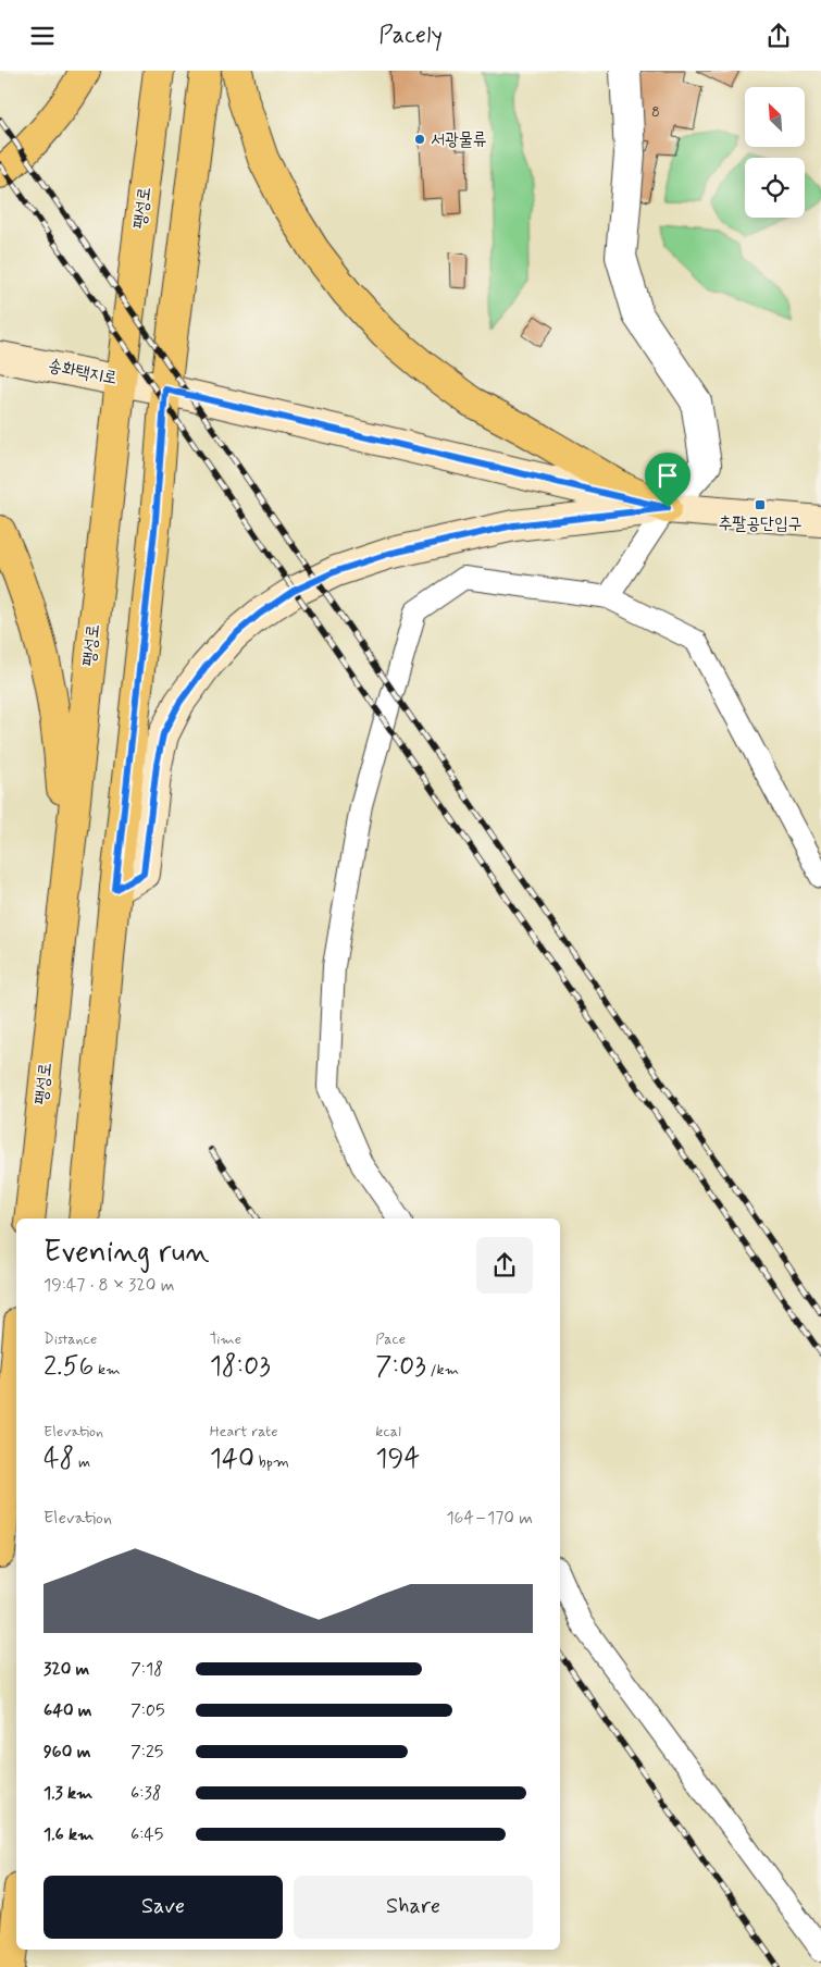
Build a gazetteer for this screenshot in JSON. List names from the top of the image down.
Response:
{
  "streets": {
    "main road": ["팽성로"],
    "street": ["송화택지로"]
  },
  "crossings": [
    ["팽성로", "송화택지로"]
  ],
  "places": {
    "other": ["서광물류"],
    "transit": ["추팔공단입구"]
  },
  "house_numbers": ["8"],
  "north": "top left",
  "page": {
    "header": "Pacely",
    "heading": ["Evening run", "19:47 · 8 × 320 m"],
    "stats": [
      ["Distance", "2.56 km"],
      ["Time", "18:03"],
      ["Pace", "7:03 /km"],
      ["Elevation", "48 m"],
      ["Heart rate", "140 bpm"],
      ["kcal", "194"]
    ],
    "chart": ["Elevation", "164–170 m"],
    "list": [
      {
        "name": "320 m",
        "note": "7:18"
      },
      {
        "name": "640 m",
        "note": "7:05"
      },
      {
        "name": "960 m",
        "note": "7:25"
      },
      {
        "name": "1.3 km",
        "note": "6:38"
      },
      {
        "name": "1.6 km",
        "note": "6:45"
      }
    ],
    "buttons": ["Save", "Share"]
  }
}
